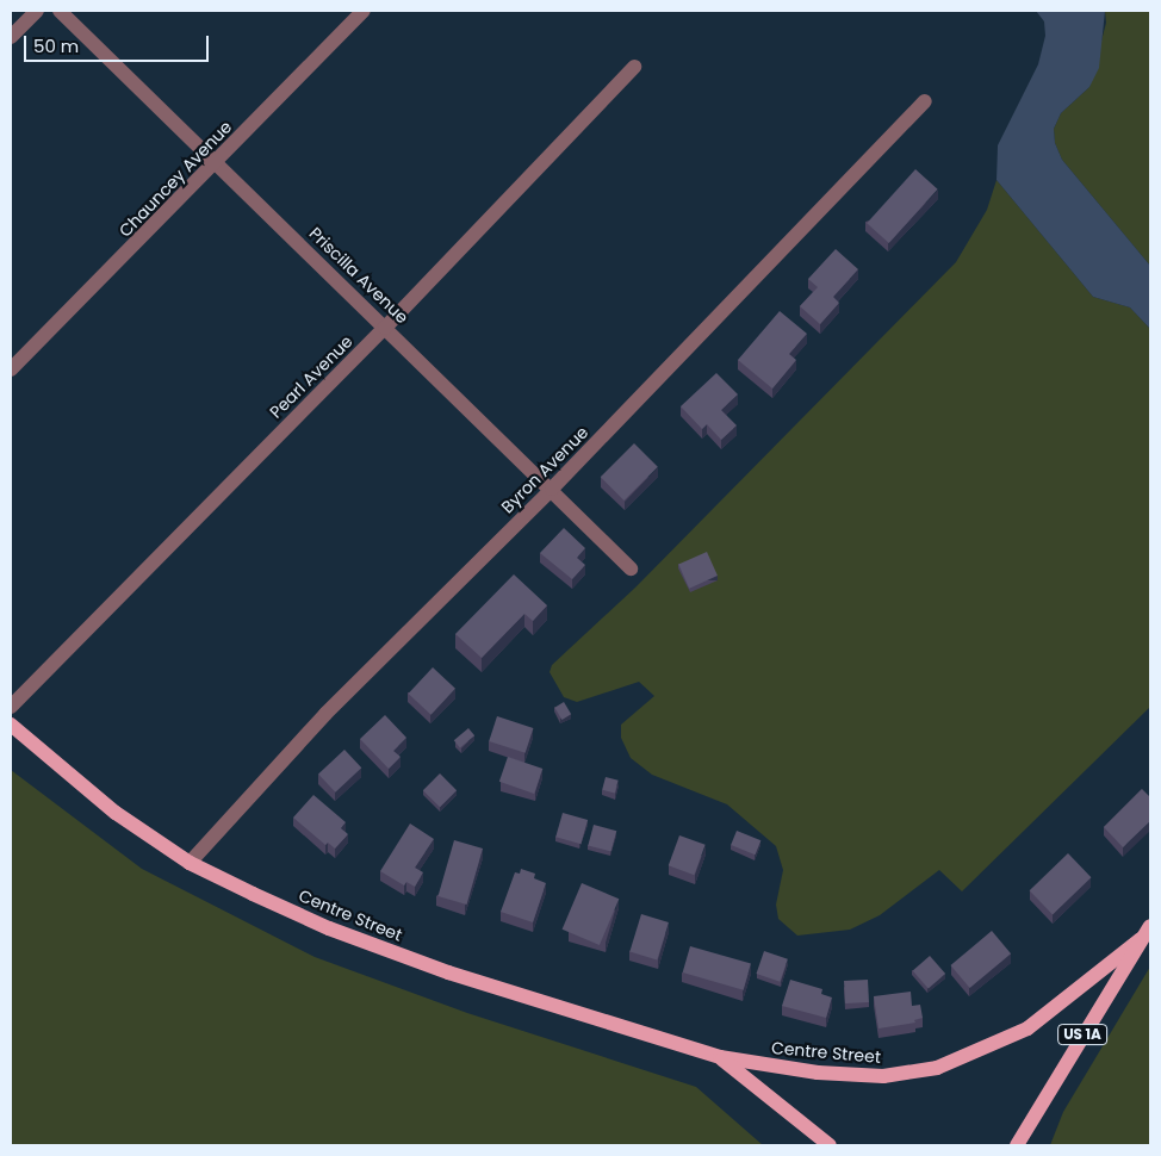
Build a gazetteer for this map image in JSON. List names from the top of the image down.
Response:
{
  "streets": {
    "main road": ["Centre Street", "US 1A"],
    "street": [
      "Chauncey Avenue",
      "Priscilla Avenue",
      "Pearl Avenue",
      "Byron Avenue"
    ]
  },
  "crossings": [
    ["Chauncey Avenue", "Priscilla Avenue"],
    ["Priscilla Avenue", "Pearl Avenue"],
    ["Priscilla Avenue", "Byron Avenue"],
    ["Byron Avenue", "Centre Street"],
    ["Centre Street", "US 1A"]
  ],
  "scale_bar": "50 m"
}
